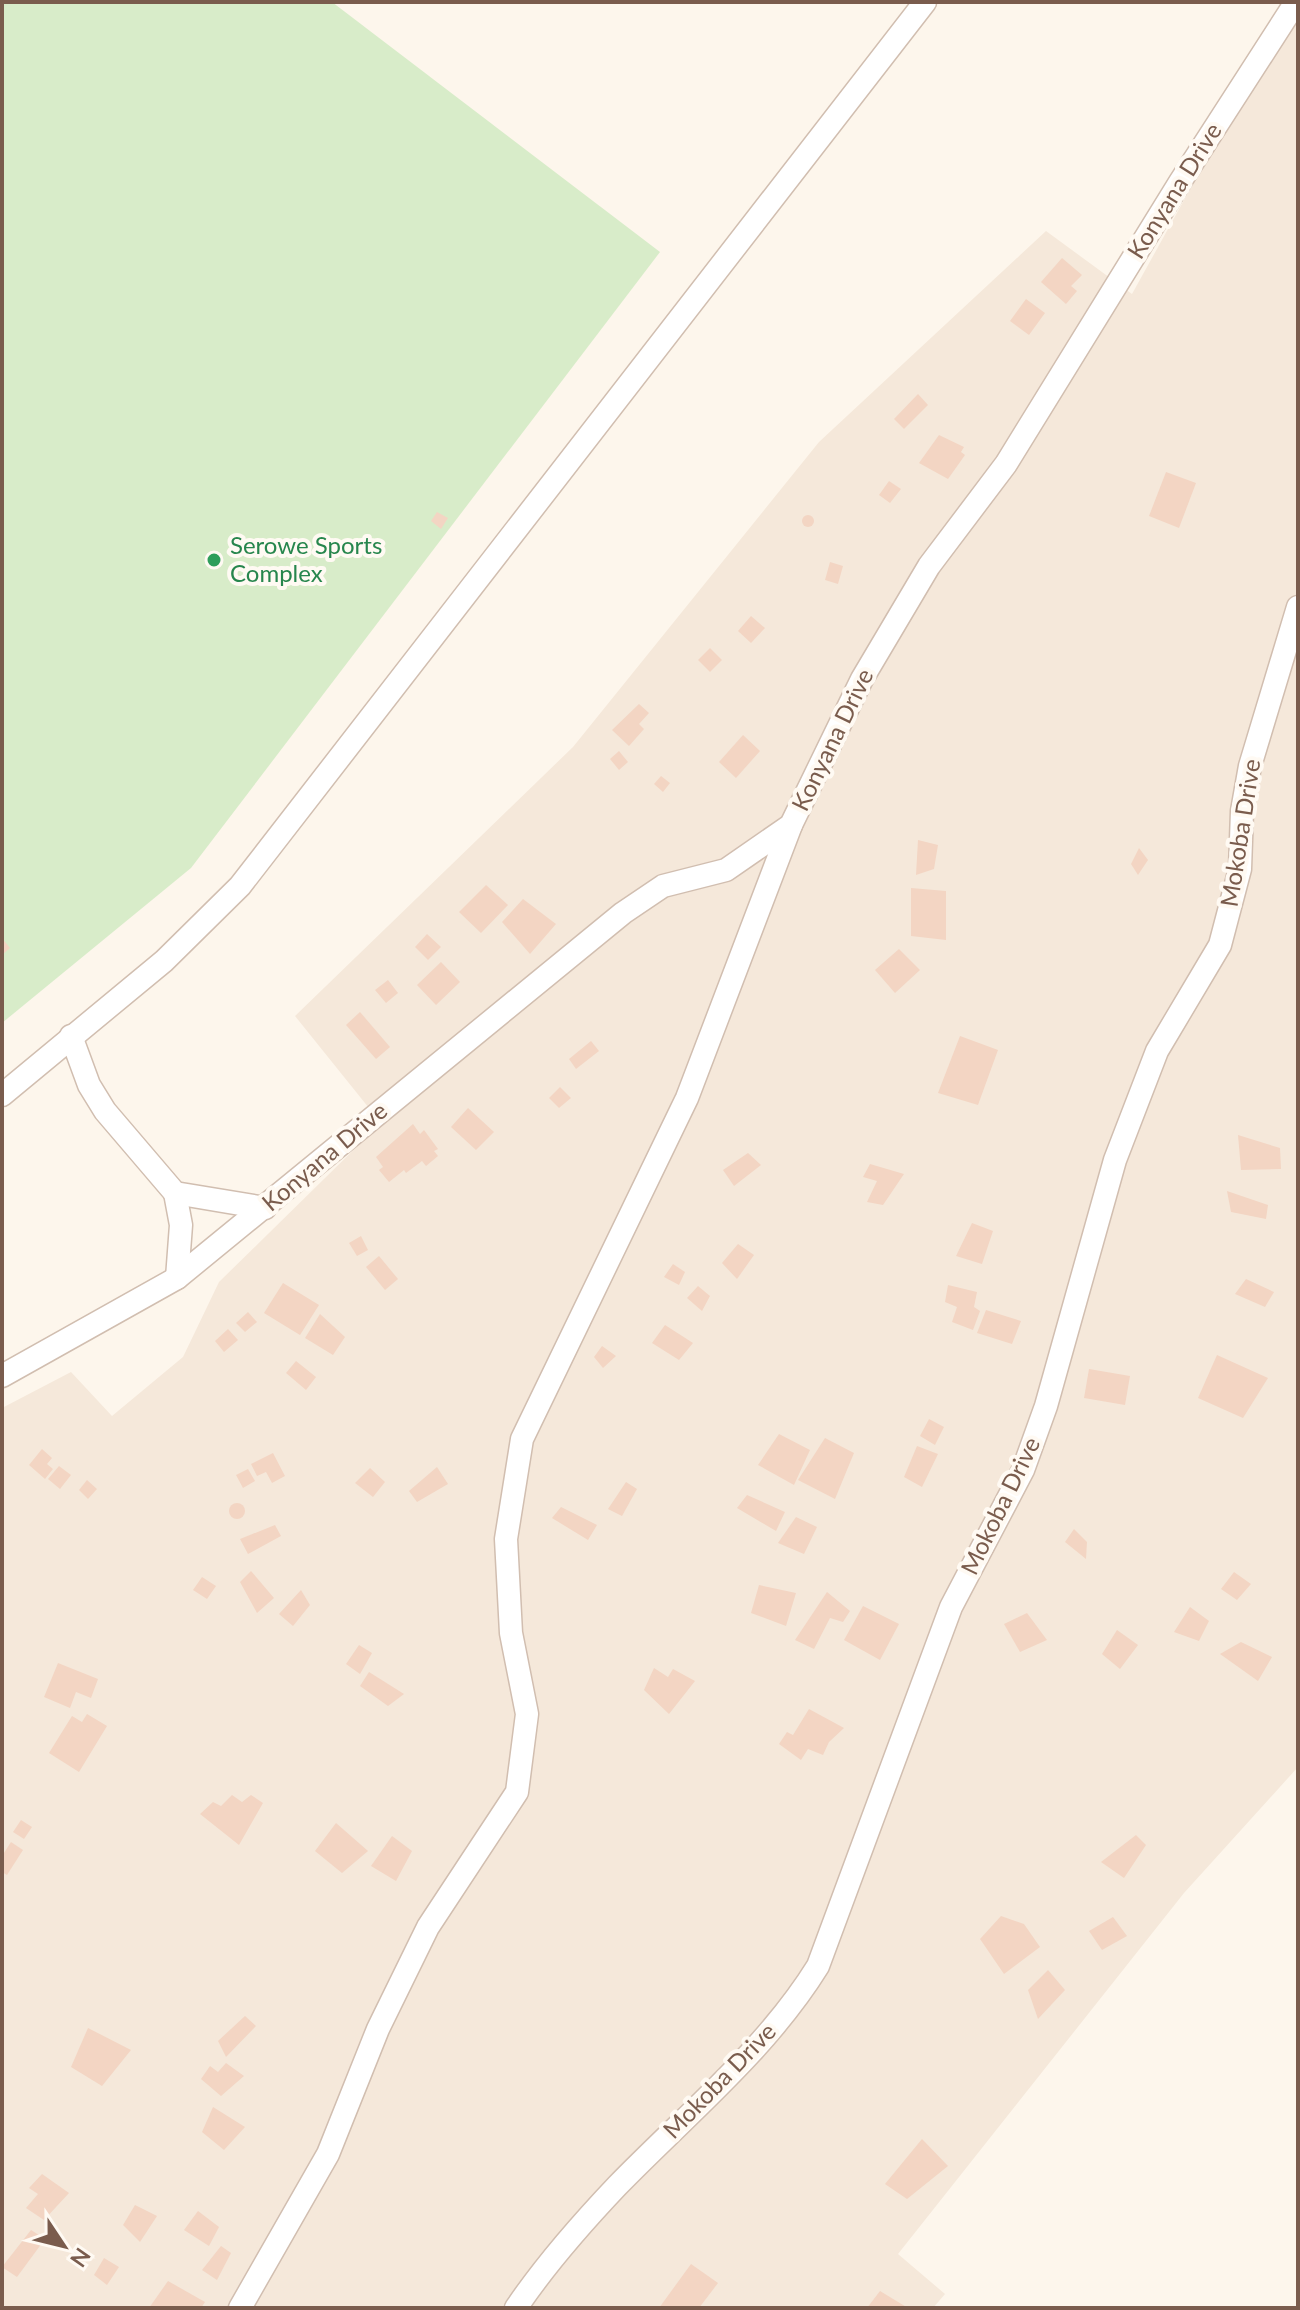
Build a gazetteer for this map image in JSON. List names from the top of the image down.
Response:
{
  "streets": {
    "street": ["Konyana Drive", "Mokoba Drive"]
  },
  "places": ["Serowe Sports Complex"],
  "north": "bottom right"
}
